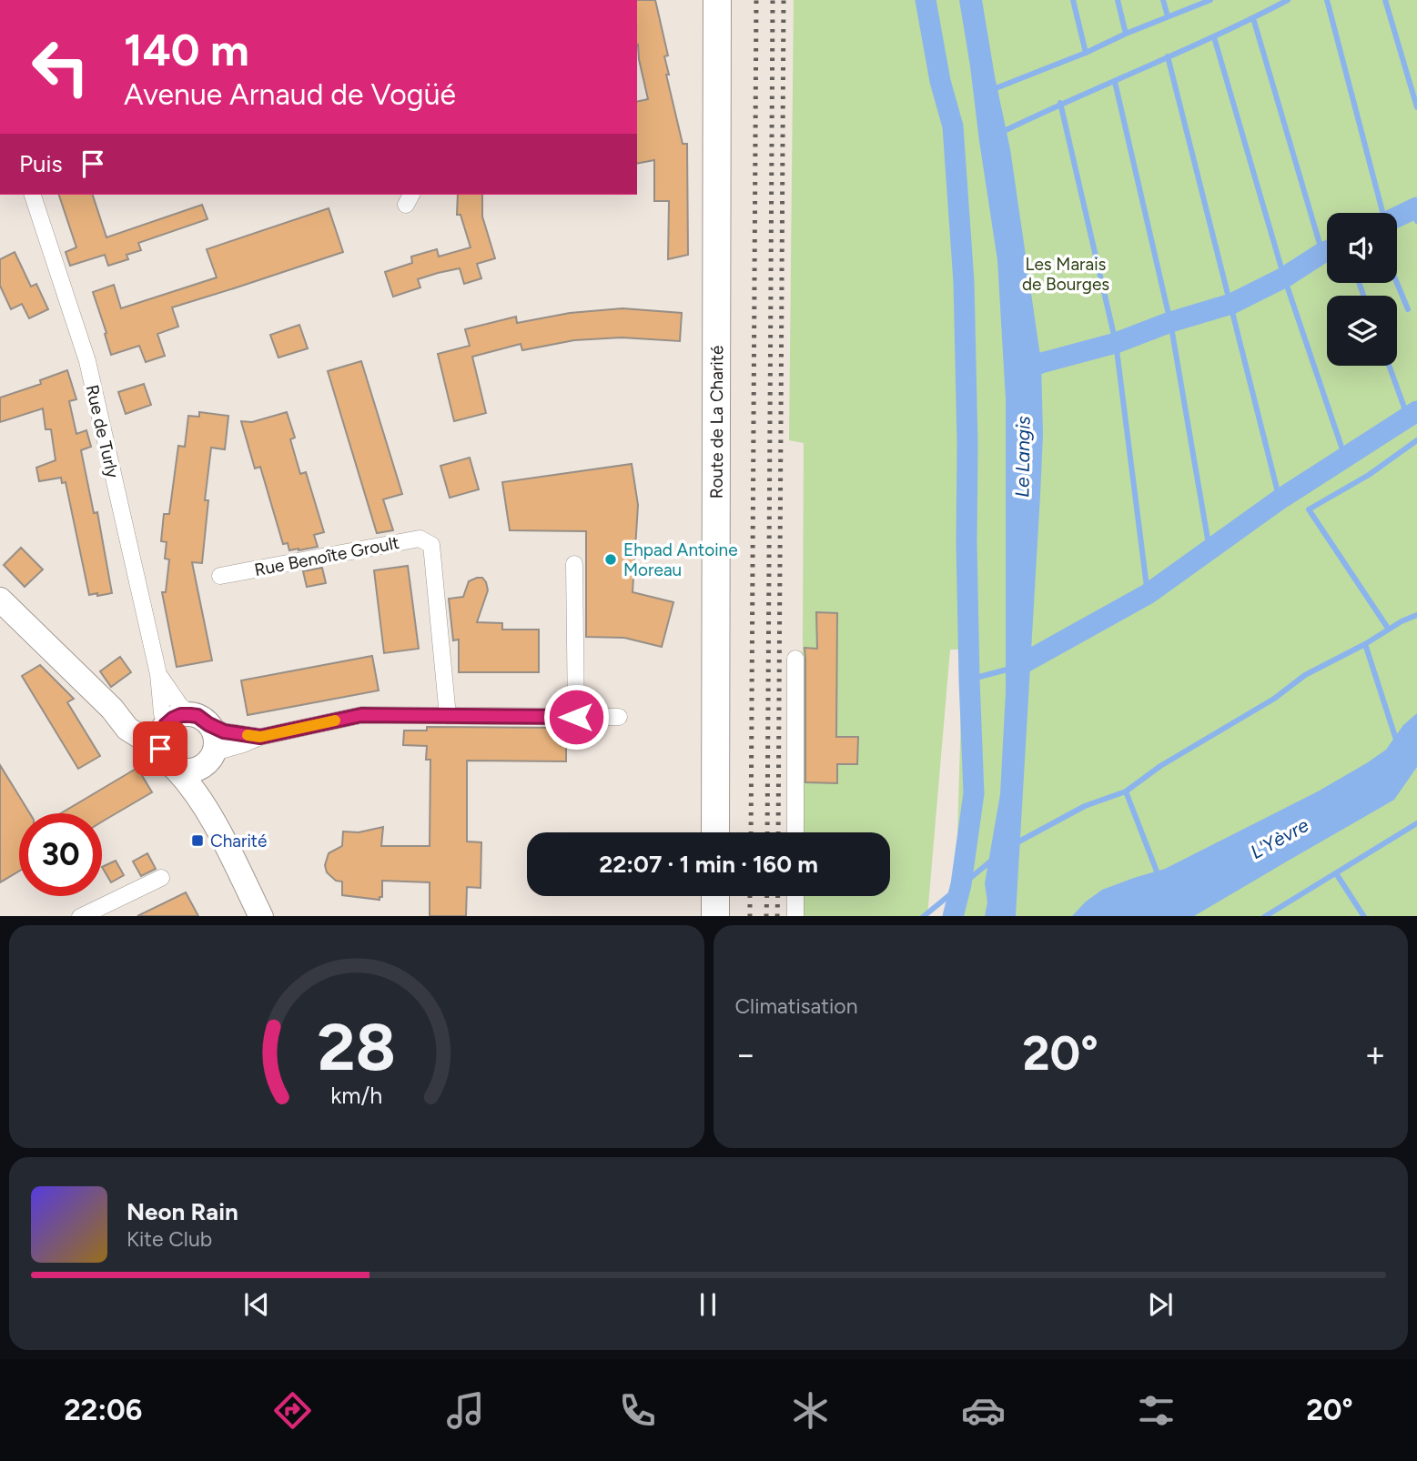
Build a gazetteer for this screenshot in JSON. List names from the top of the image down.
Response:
{
  "streets": {
    "main road": ["Route de La Charité"],
    "street": ["Rue de Turly", "Rue Benoîte Groult"]
  },
  "water": ["Le Langis", "L'Yèvre"],
  "parks": ["Les Marais de Bourges"],
  "places": {
    "other": ["Ehpad Antoine Moreau"],
    "transit": ["Charité"]
  },
  "page": {
    "turn": ["140 m", "Avenue Arnaud de Vogüé"],
    "then": "Puis",
    "limit": "30",
    "trip": "22:07 · 1 min · 160 m",
    "tile": "Climatisation",
    "heat": ["−", "20°", "+"],
    "song": ["Neon Rain", "Kite Club"],
    "tabs": ["22:06", "20°"],
    "gauge": ["28", "km/h"]
  }
}
